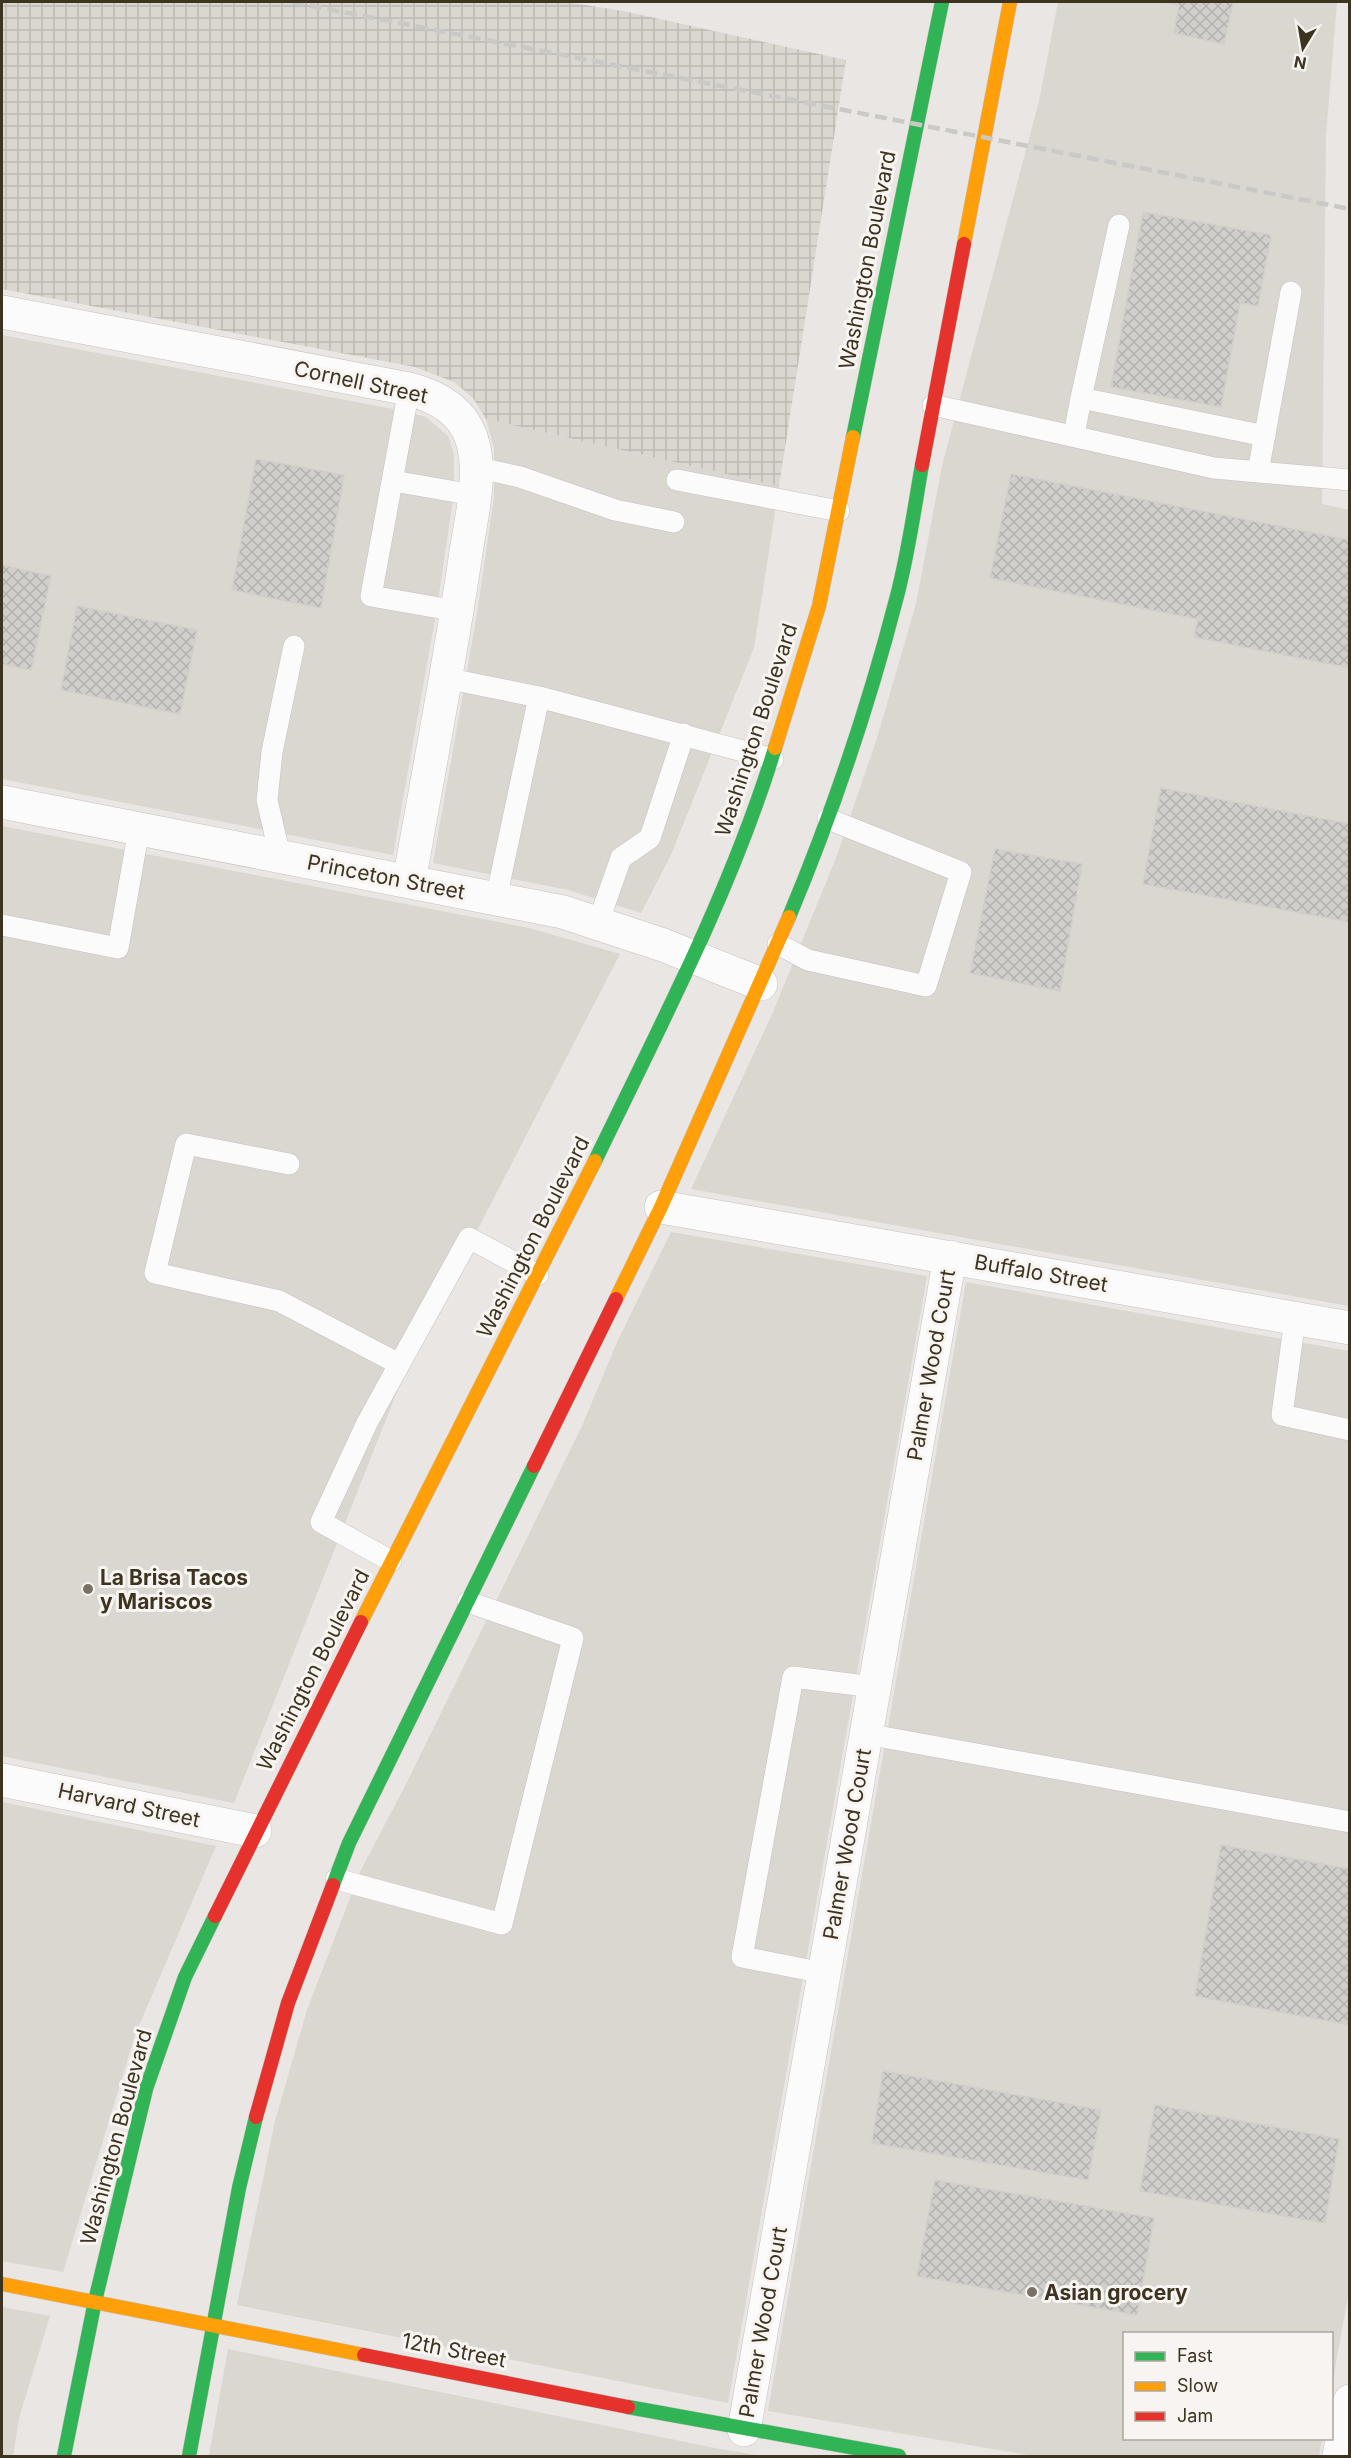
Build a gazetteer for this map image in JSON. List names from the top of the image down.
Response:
{
  "streets": {
    "main road": ["Washington Boulevard", "12th Street"],
    "street": [
      "Cornell Street",
      "Princeton Street",
      "Buffalo Street",
      "Palmer Wood Court",
      "Harvard Street"
    ]
  },
  "crossings": [
    ["Washington Boulevard", "Princeton Street"],
    ["Washington Boulevard", "Harvard Street"],
    ["Washington Boulevard", "12th Street"],
    ["Cornell Street", "Princeton Street"],
    ["Buffalo Street", "Palmer Wood Court"],
    ["Palmer Wood Court", "12th Street"]
  ],
  "places": ["La Brisa Tacos y Mariscos", "Asian grocery"],
  "legend": ["Fast", "Slow", "Jam"],
  "north": "bottom"
}
